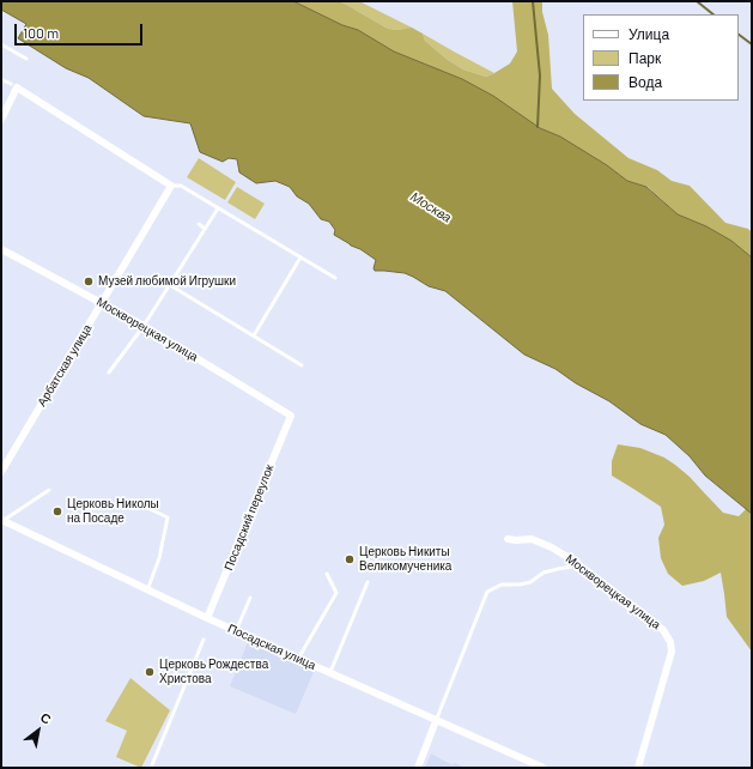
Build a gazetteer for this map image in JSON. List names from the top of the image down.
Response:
{
  "streets": {
    "street": [
      "Москворецкая улица",
      "Арбатская улица",
      "Посадский переулок",
      "Посадская улица"
    ]
  },
  "crossings": [
    ["Москворецкая улица", "Арбатская улица"],
    ["Москворецкая улица", "Посадский переулок"],
    ["Посадский переулок", "Посадская улица"]
  ],
  "water": ["Москва"],
  "places": [
    "Музей любимой Игрушки",
    "Церковь Николы на Посаде",
    "Церковь Никиты Великомученика",
    "Церковь Рождества Христова"
  ],
  "legend": ["Улица", "Парк", "Вода"],
  "scale_bar": "100 m",
  "north": "top right"
}
